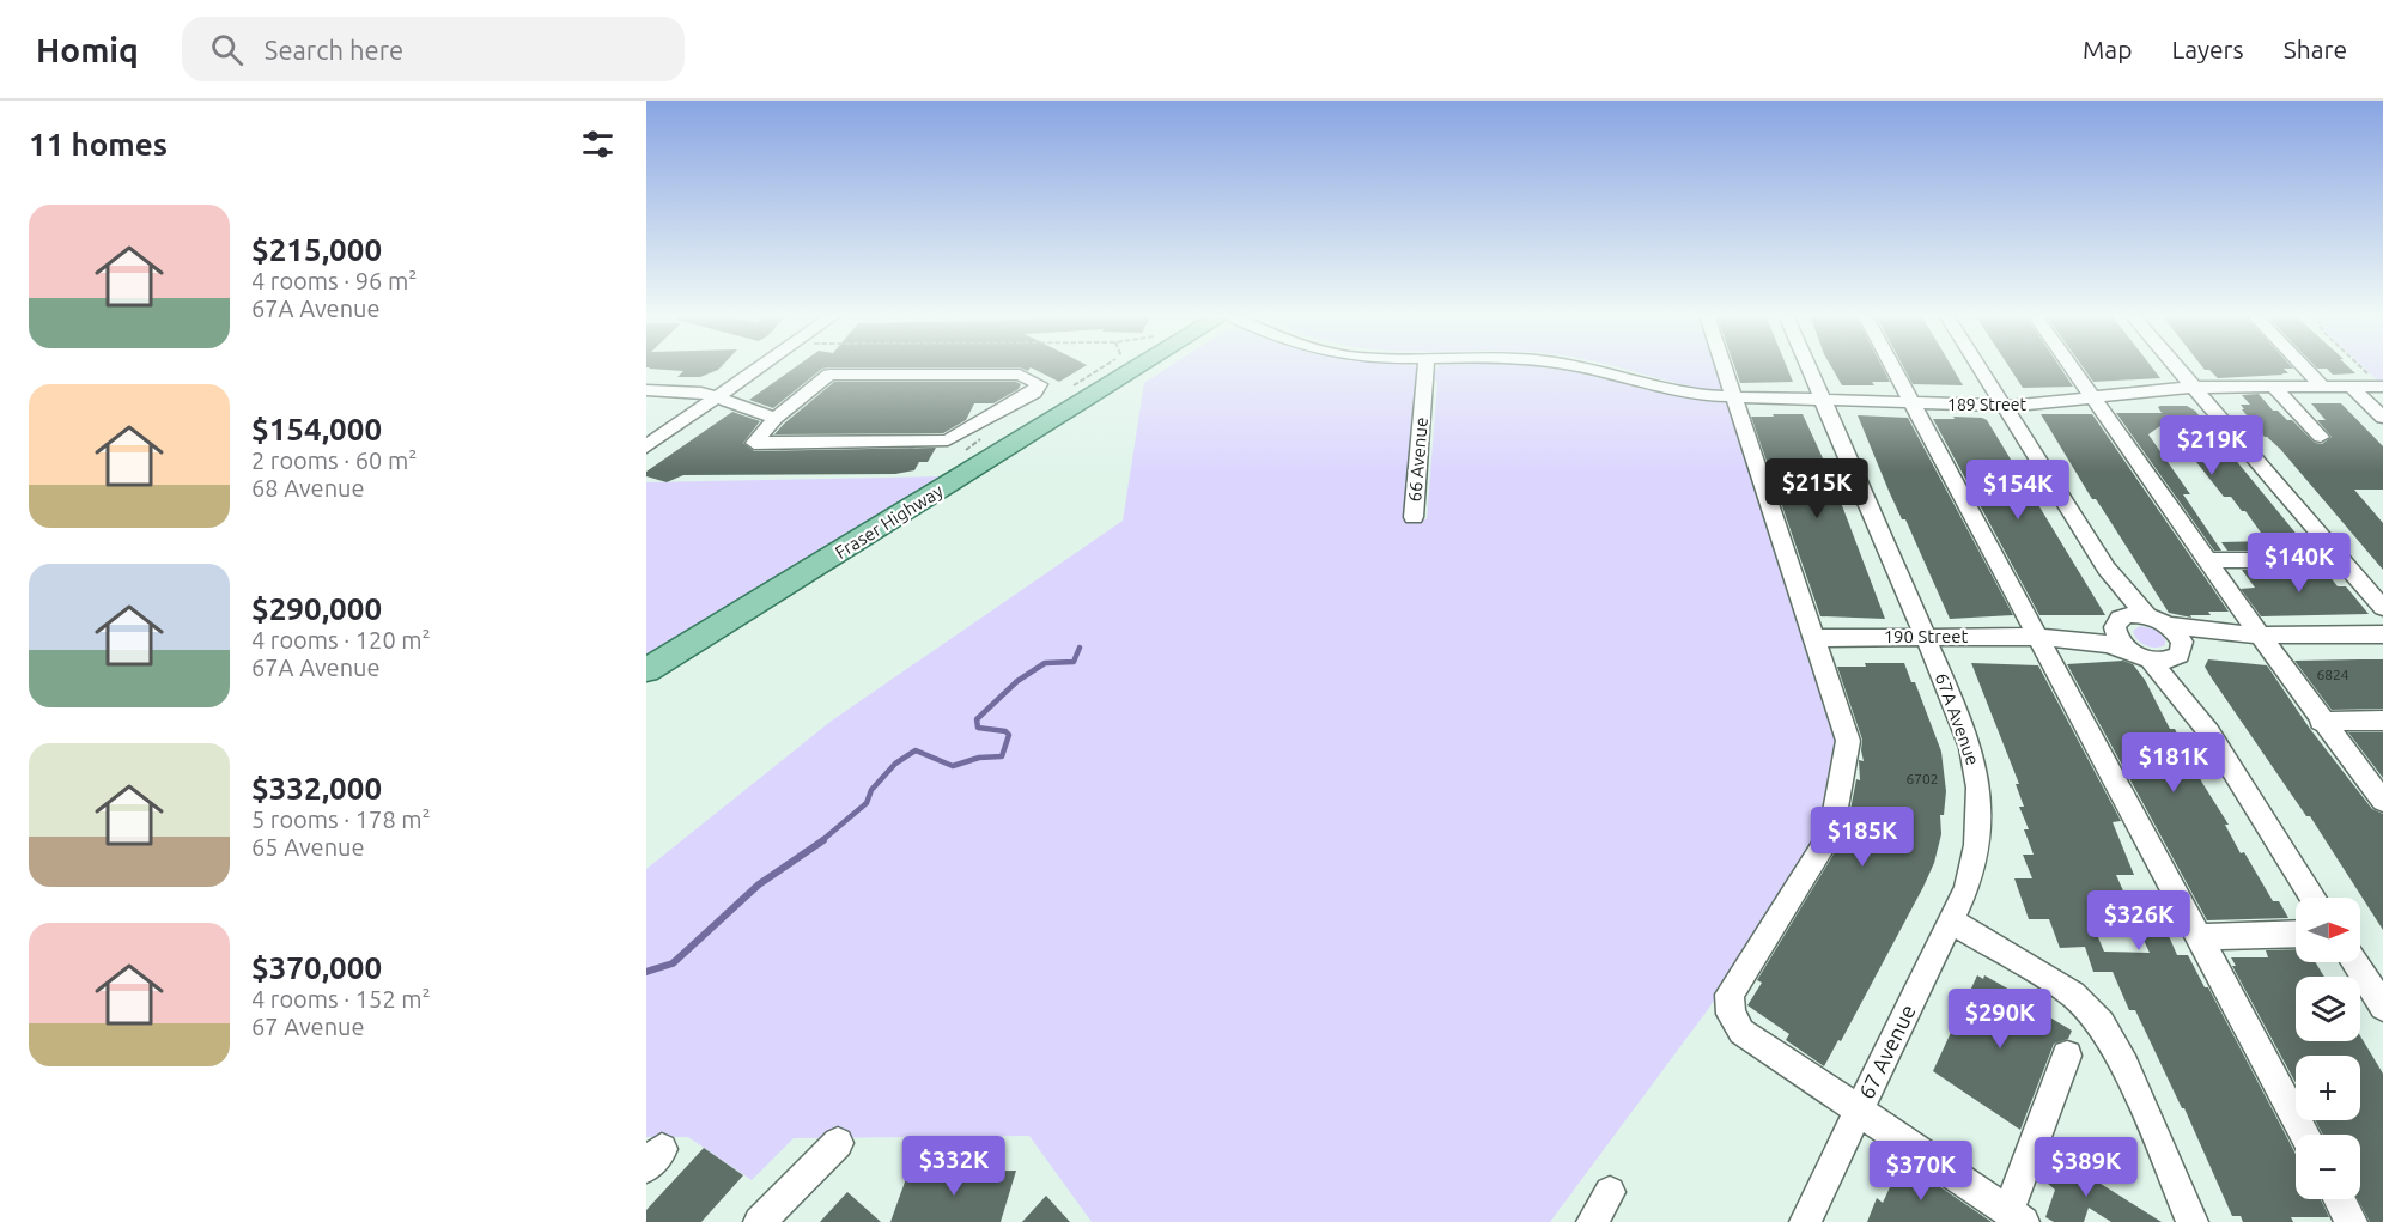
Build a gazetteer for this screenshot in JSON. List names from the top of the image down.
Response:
{
  "streets": {
    "main road": ["Fraser Highway"],
    "street": [
      "189 Street",
      "66 Avenue",
      "190 Street",
      "67A Avenue",
      "67 Avenue"
    ]
  },
  "crossings": [
    ["189 Street", "67A Avenue"],
    ["190 Street", "67A Avenue"],
    ["67A Avenue", "67 Avenue"]
  ],
  "house_numbers": ["6824", "6702"],
  "north": "right",
  "page": {
    "header": "Homiq",
    "search": "Search here",
    "nav": ["Map", "Layers", "Share"],
    "heading": "11 homes",
    "list": [
      {
        "name": "$215,000",
        "note": "4 rooms · 96 m² · 67A Avenue"
      },
      {
        "name": "$154,000",
        "note": "2 rooms · 60 m² · 68 Avenue"
      },
      {
        "name": "$290,000",
        "note": "4 rooms · 120 m² · 67A Avenue"
      },
      {
        "name": "$332,000",
        "note": "5 rooms · 178 m² · 65 Avenue"
      },
      {
        "name": "$370,000",
        "note": "4 rooms · 152 m² · 67 Avenue"
      }
    ],
    "price": [
      "$219K",
      "$215K",
      "$154K",
      "$140K",
      "$181K",
      "$185K",
      "$326K",
      "$290K",
      "$332K",
      "$389K",
      "$370K"
    ],
    "map_buttons": ["+", "−"]
  }
}
